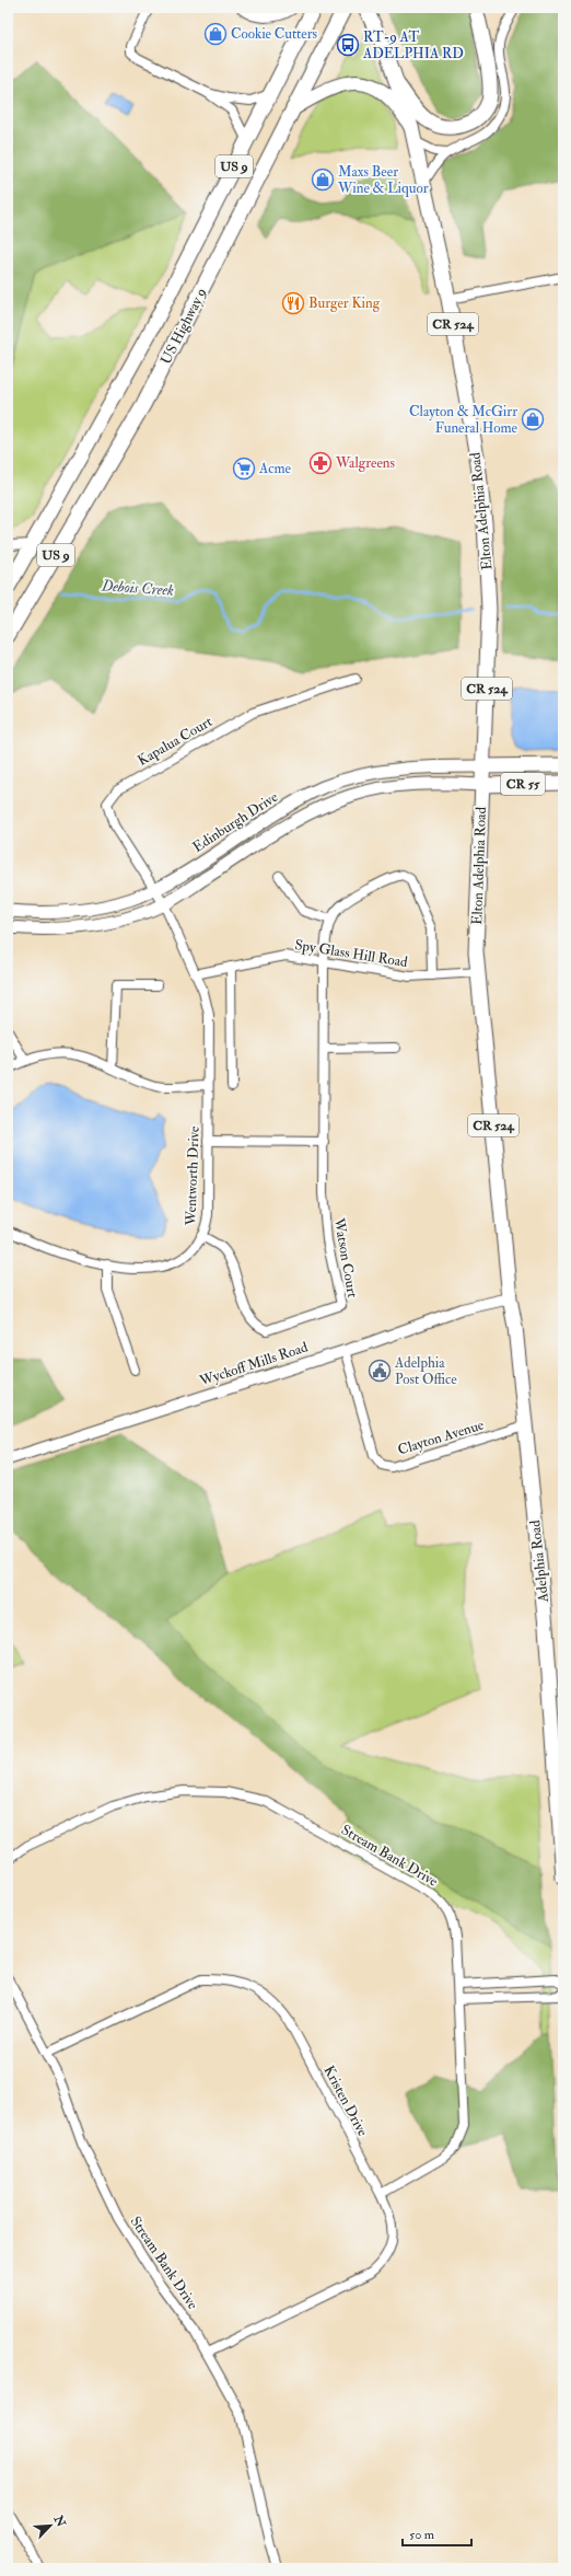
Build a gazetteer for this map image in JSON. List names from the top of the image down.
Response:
{
  "streets": {
    "main road": [
      "US 9",
      "CR 524",
      "US Highway 9",
      "Elton Adelphia Road",
      "CR 55",
      "Edinburgh Drive",
      "Adelphia Road"
    ],
    "street": [
      "Kapalua Court",
      "Spy Glass Hill Road",
      "Wentworth Drive",
      "Watson Court",
      "Wyckoff Mills Road",
      "Clayton Avenue",
      "Stream Bank Drive",
      "Kristen Drive"
    ]
  },
  "crossings": [
    ["CR 524", "Elton Adelphia Road"],
    ["CR 524", "Spy Glass Hill Road"],
    ["CR 524", "Wyckoff Mills Road"],
    ["CR 524", "Adelphia Road"],
    ["Elton Adelphia Road", "CR 55"],
    ["Elton Adelphia Road", "Edinburgh Drive"],
    ["Elton Adelphia Road", "Spy Glass Hill Road"],
    ["Kapalua Court", "Edinburgh Drive"],
    ["Kapalua Court", "Wentworth Drive"],
    ["CR 55", "Edinburgh Drive"],
    ["Edinburgh Drive", "Wentworth Drive"],
    ["Spy Glass Hill Road", "Wentworth Drive"],
    ["Spy Glass Hill Road", "Watson Court"],
    ["Wentworth Drive", "Watson Court"],
    ["Wyckoff Mills Road", "Clayton Avenue"],
    ["Wyckoff Mills Road", "Adelphia Road"],
    ["Clayton Avenue", "Adelphia Road"],
    ["Stream Bank Drive", "Kristen Drive"]
  ],
  "water": ["Debois Creek"],
  "places": {
    "shop": ["Cookie Cutters", "Maxs Beer Wine & Liquor", "Clayton & McGirr Funeral Home"],
    "bus stop": ["RT-9 AT ADELPHIA RD"],
    "restaurant": ["Burger King"],
    "pharmacy": ["Walgreens"],
    "supermarket": ["Acme"],
    "public building": ["Adelphia Post Office"]
  },
  "scale_bar": "50 m",
  "north": "top right"
}
